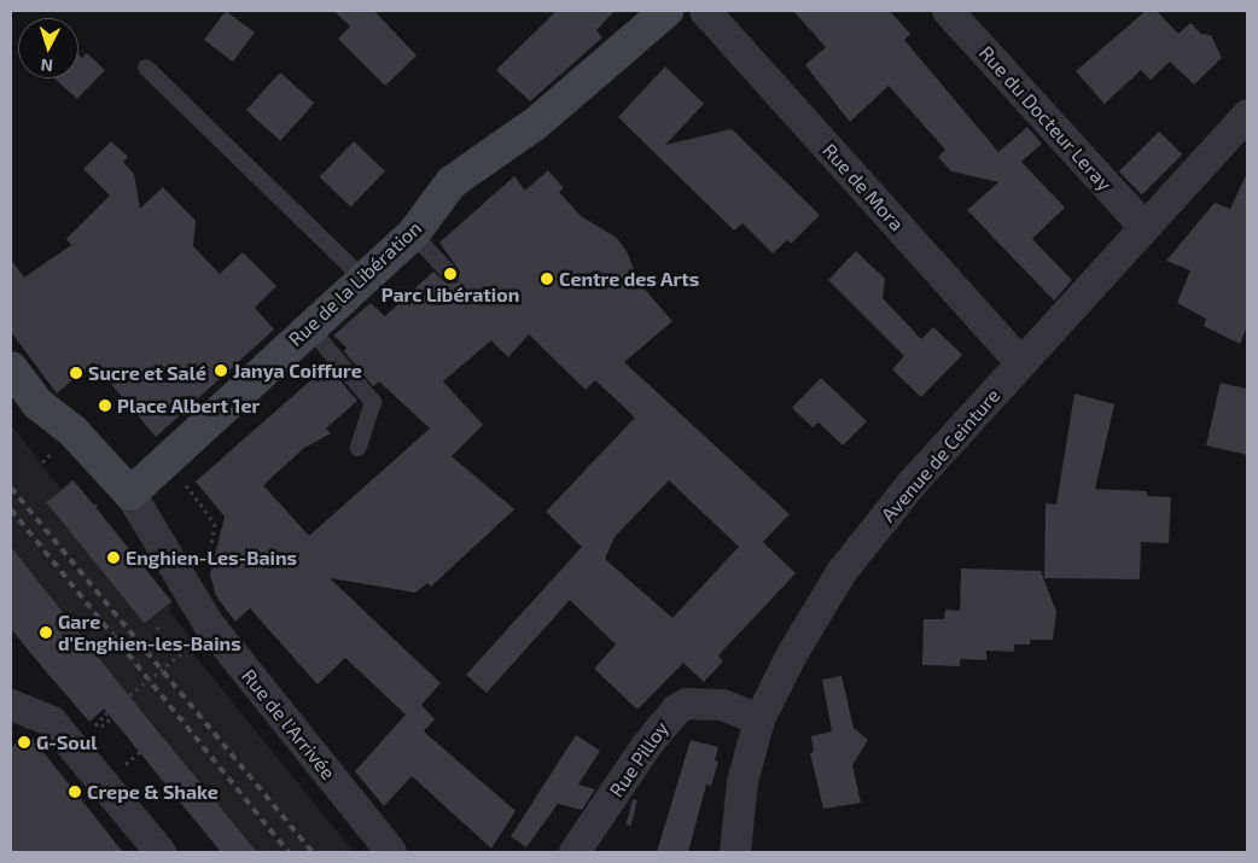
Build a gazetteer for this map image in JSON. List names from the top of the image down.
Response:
{
  "streets": {
    "main road": ["Rue de la Libération", "Rue de l'Arrivée"],
    "street": [
      "Rue du Docteur Leray",
      "Rue de Mora",
      "Avenue de Ceinture",
      "Rue Pilloy"
    ]
  },
  "crossings": [
    ["Rue du Docteur Leray", "Avenue de Ceinture"],
    ["Rue de Mora", "Avenue de Ceinture"],
    ["Rue de la Libération", "Rue de l'Arrivée"],
    ["Avenue de Ceinture", "Rue Pilloy"]
  ],
  "places": [
    "Parc Libération",
    "Centre des Arts",
    "Janya Coiffure",
    "Sucre et Salé",
    "Place Albert 1er",
    "Enghien-Les-Bains",
    "Gare d'Enghien-les-Bains",
    "G-Soul",
    "Crepe & Shake"
  ],
  "north": "bottom"
}
